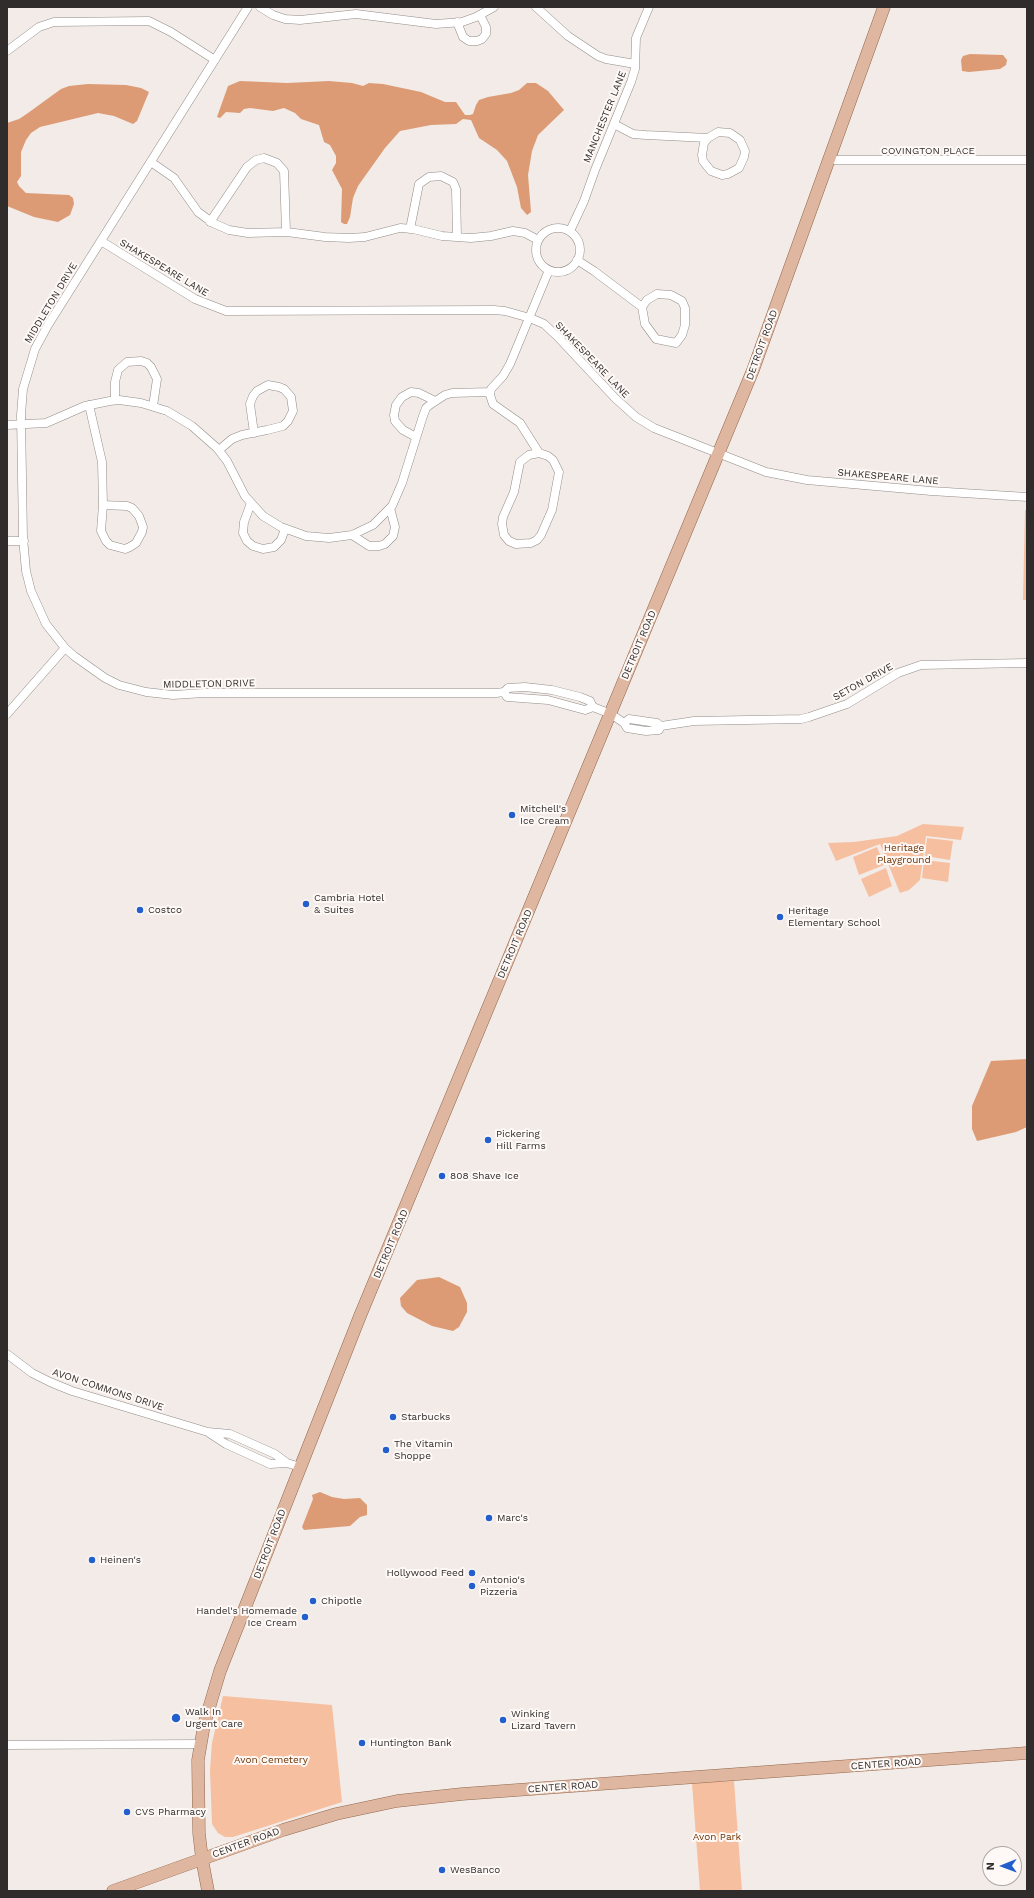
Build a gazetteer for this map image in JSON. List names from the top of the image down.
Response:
{
  "streets": {
    "main road": ["DETROIT ROAD", "CENTER ROAD"],
    "street": [
      "MANCHESTER LANE",
      "COVINGTON PLACE",
      "SHAKESPEARE LANE",
      "MIDDLETON DRIVE",
      "SETON DRIVE",
      "AVON COMMONS DRIVE"
    ]
  },
  "crossings": [
    ["COVINGTON PLACE", "DETROIT ROAD"],
    ["SHAKESPEARE LANE", "MIDDLETON DRIVE"],
    ["SHAKESPEARE LANE", "DETROIT ROAD"],
    ["MIDDLETON DRIVE", "DETROIT ROAD"],
    ["MIDDLETON DRIVE", "SETON DRIVE"],
    ["DETROIT ROAD", "SETON DRIVE"],
    ["DETROIT ROAD", "AVON COMMONS DRIVE"],
    ["DETROIT ROAD", "CENTER ROAD"]
  ],
  "parks": ["Heritage Playground", "Avon Cemetery", "Avon Park"],
  "places": [
    "Mitchell's Ice Cream",
    "Cambria Hotel & Suites",
    "Costco",
    "Heritage Elementary School",
    "Pickering Hill Farms",
    "808 Shave Ice",
    "Starbucks",
    "The Vitamin Shoppe",
    "Marc's",
    "Heinen's",
    "Hollywood Feed",
    "Antonio's Pizzeria",
    "Chipotle",
    "Handel's Homemade Ice Cream",
    "Walk In Urgent Care",
    "Winking Lizard Tavern",
    "Huntington Bank",
    "CVS Pharmacy",
    "WesBanco"
  ],
  "north": "left"
}
